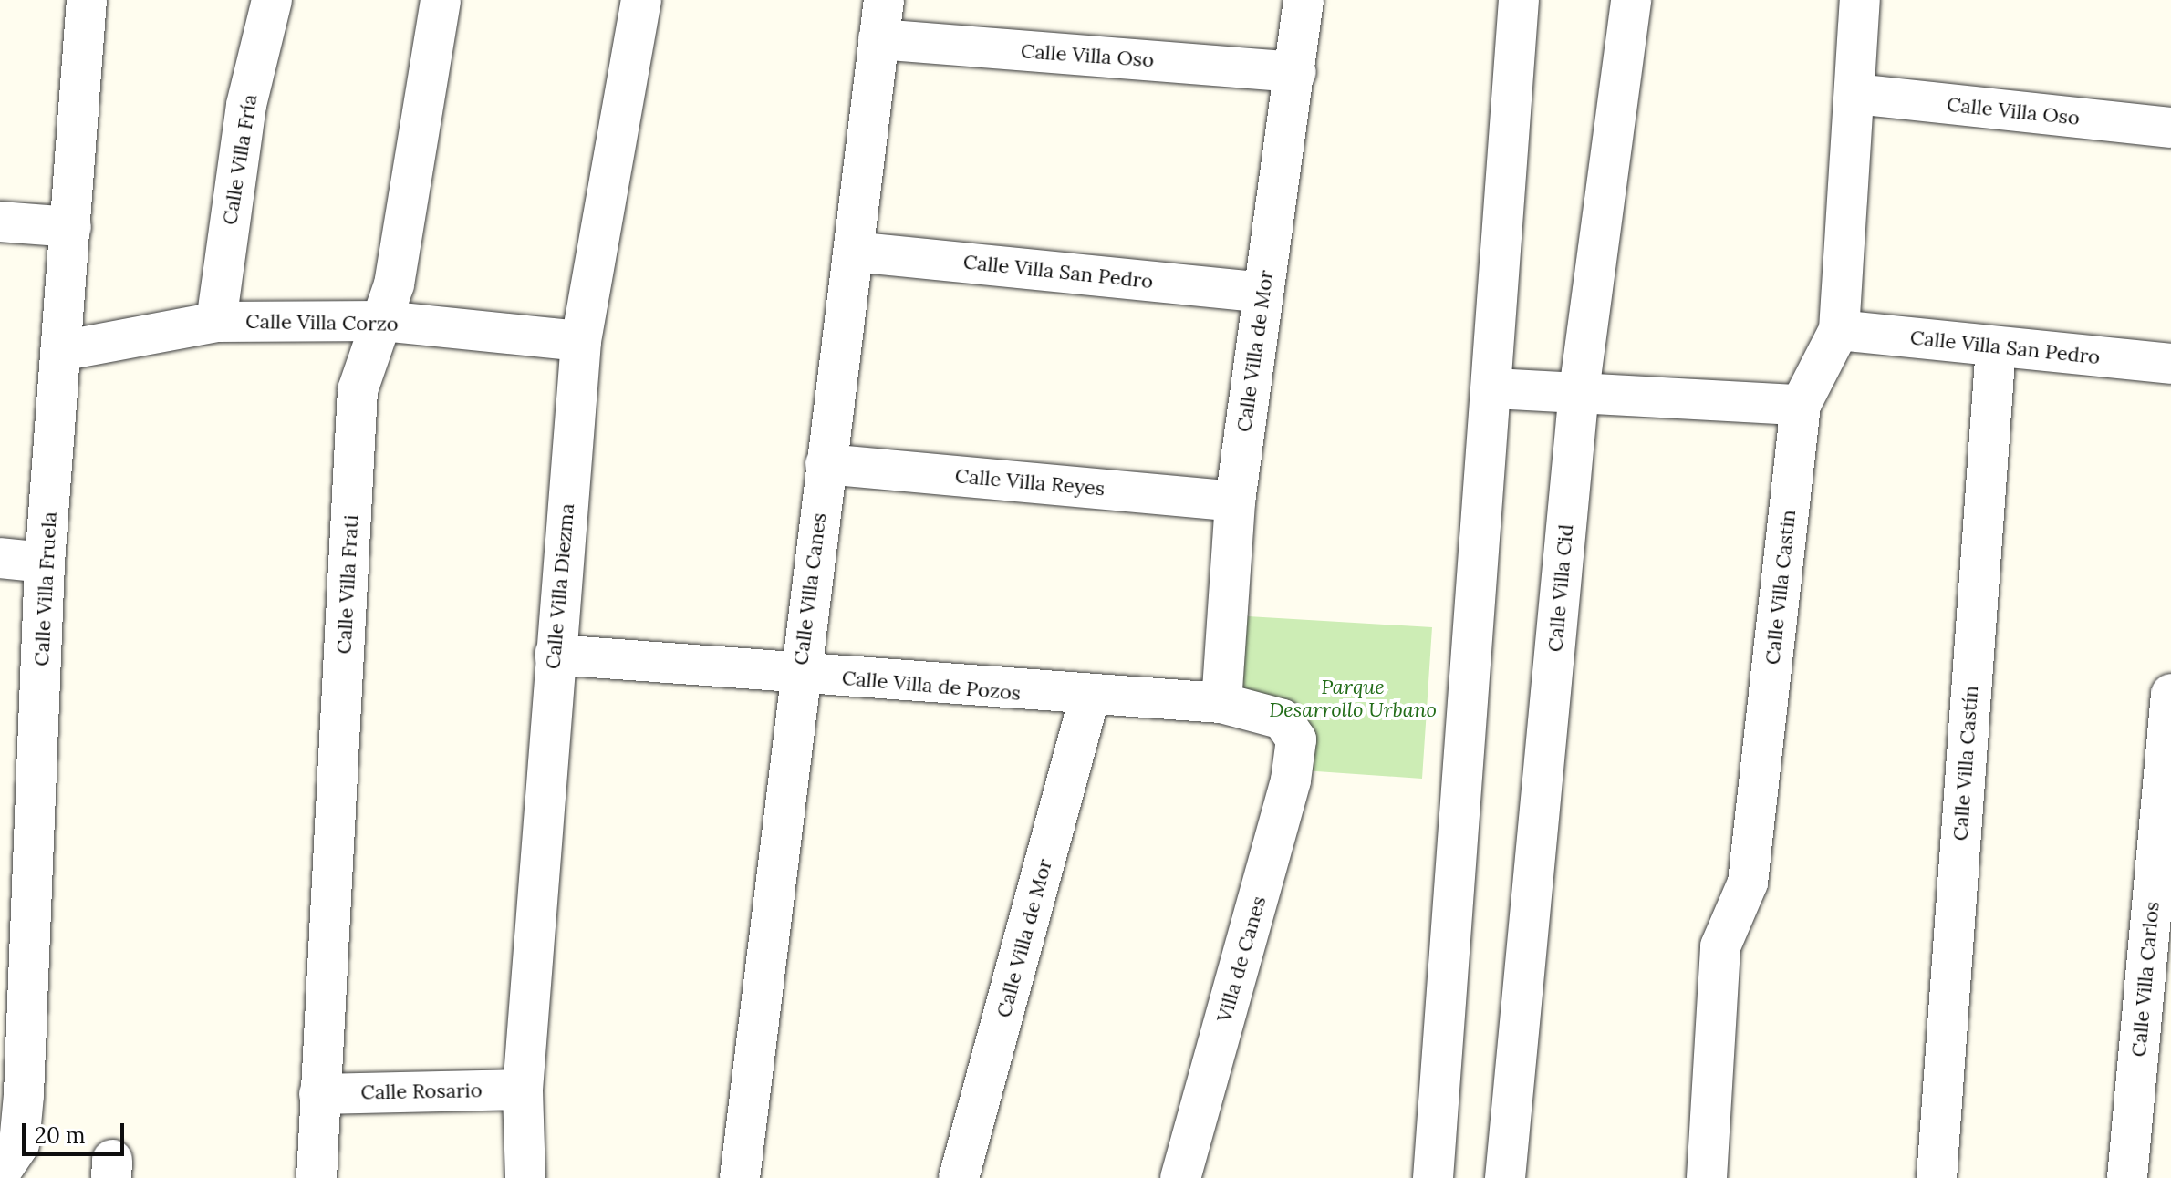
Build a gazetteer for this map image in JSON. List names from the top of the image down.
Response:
{
  "streets": {
    "street": [
      "Calle Villa Oso",
      "Calle Villa Fría",
      "Calle Villa San Pedro",
      "Calle Villa Corzo",
      "Calle Villa de Mor",
      "Calle Villa Reyes",
      "Calle Villa Frati",
      "Calle Villa Diezma",
      "Calle Villa Castin",
      "Calle Villa Cid",
      "Calle Villa Fruela",
      "Calle Villa Canes",
      "Calle Villa de Pozos",
      "Calle Villa Castín",
      "Villa de Canes",
      "Calle Villa Carlos",
      "Calle Rosario"
    ]
  },
  "crossings": [
    ["Calle Villa Oso", "Calle Villa de Mor"],
    ["Calle Villa Oso", "Calle Villa Castin"],
    ["Calle Villa Oso", "Calle Villa Canes"],
    ["Calle Villa Fría", "Calle Villa Corzo"],
    ["Calle Villa San Pedro", "Calle Villa de Mor"],
    ["Calle Villa San Pedro", "Calle Villa Castin"],
    ["Calle Villa San Pedro", "Calle Villa Canes"],
    ["Calle Villa San Pedro", "Calle Villa Castín"],
    ["Calle Villa Corzo", "Calle Villa Frati"],
    ["Calle Villa Corzo", "Calle Villa Diezma"],
    ["Calle Villa Corzo", "Calle Villa Fruela"],
    ["Calle Villa de Mor", "Calle Villa Reyes"],
    ["Calle Villa de Mor", "Calle Villa de Pozos"],
    ["Calle Villa Reyes", "Calle Villa Canes"],
    ["Calle Villa Frati", "Calle Rosario"],
    ["Calle Villa Diezma", "Calle Villa de Pozos"],
    ["Calle Villa Diezma", "Calle Rosario"],
    ["Calle Villa Canes", "Calle Villa de Pozos"],
    ["Calle Villa de Pozos", "Villa de Canes"]
  ],
  "parks": ["Parque Desarrollo Urbano"],
  "scale_bar": "20 m"
}
